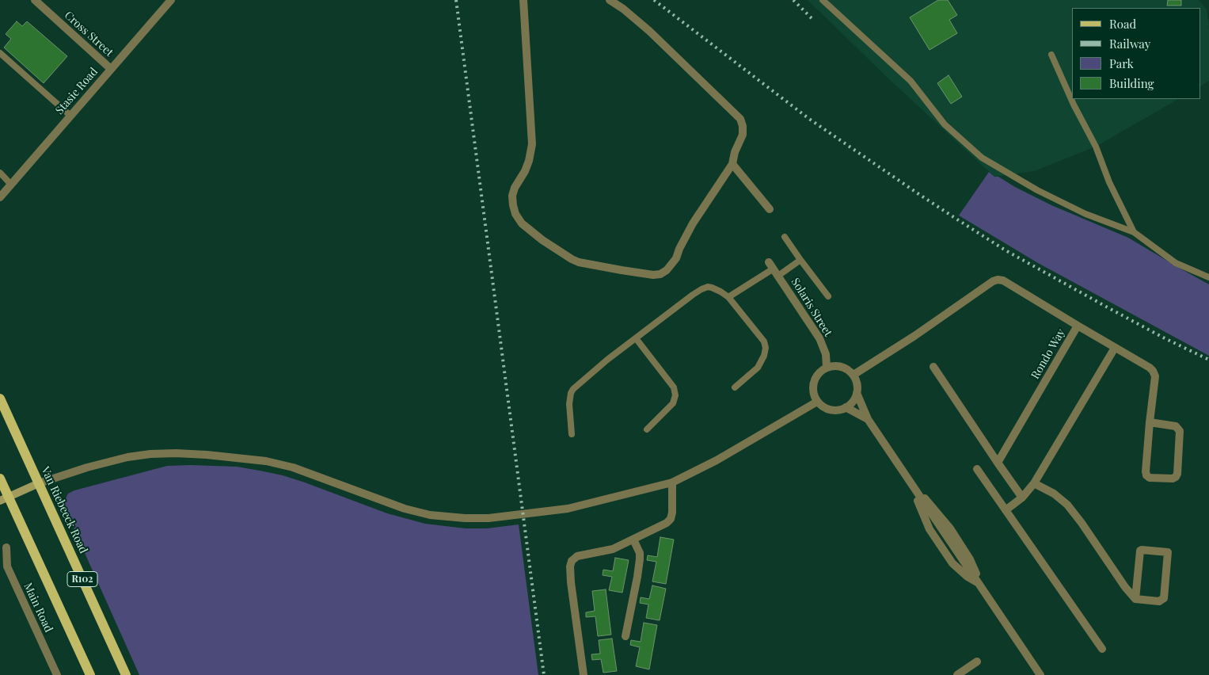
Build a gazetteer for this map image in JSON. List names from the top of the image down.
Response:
{
  "streets": {
    "main road": ["Van Riebeeck Road", "R102"],
    "street": [
      "Cross Street",
      "Stasie Road",
      "Solaris Street",
      "Rondo Way",
      "Main Road"
    ]
  },
  "crossings": [
    ["Cross Street", "Stasie Road"],
    ["Solaris Street", "Rondo Way"]
  ],
  "legend": [
    "Road",
    "Railway",
    "Park",
    "Building"
  ]
}
